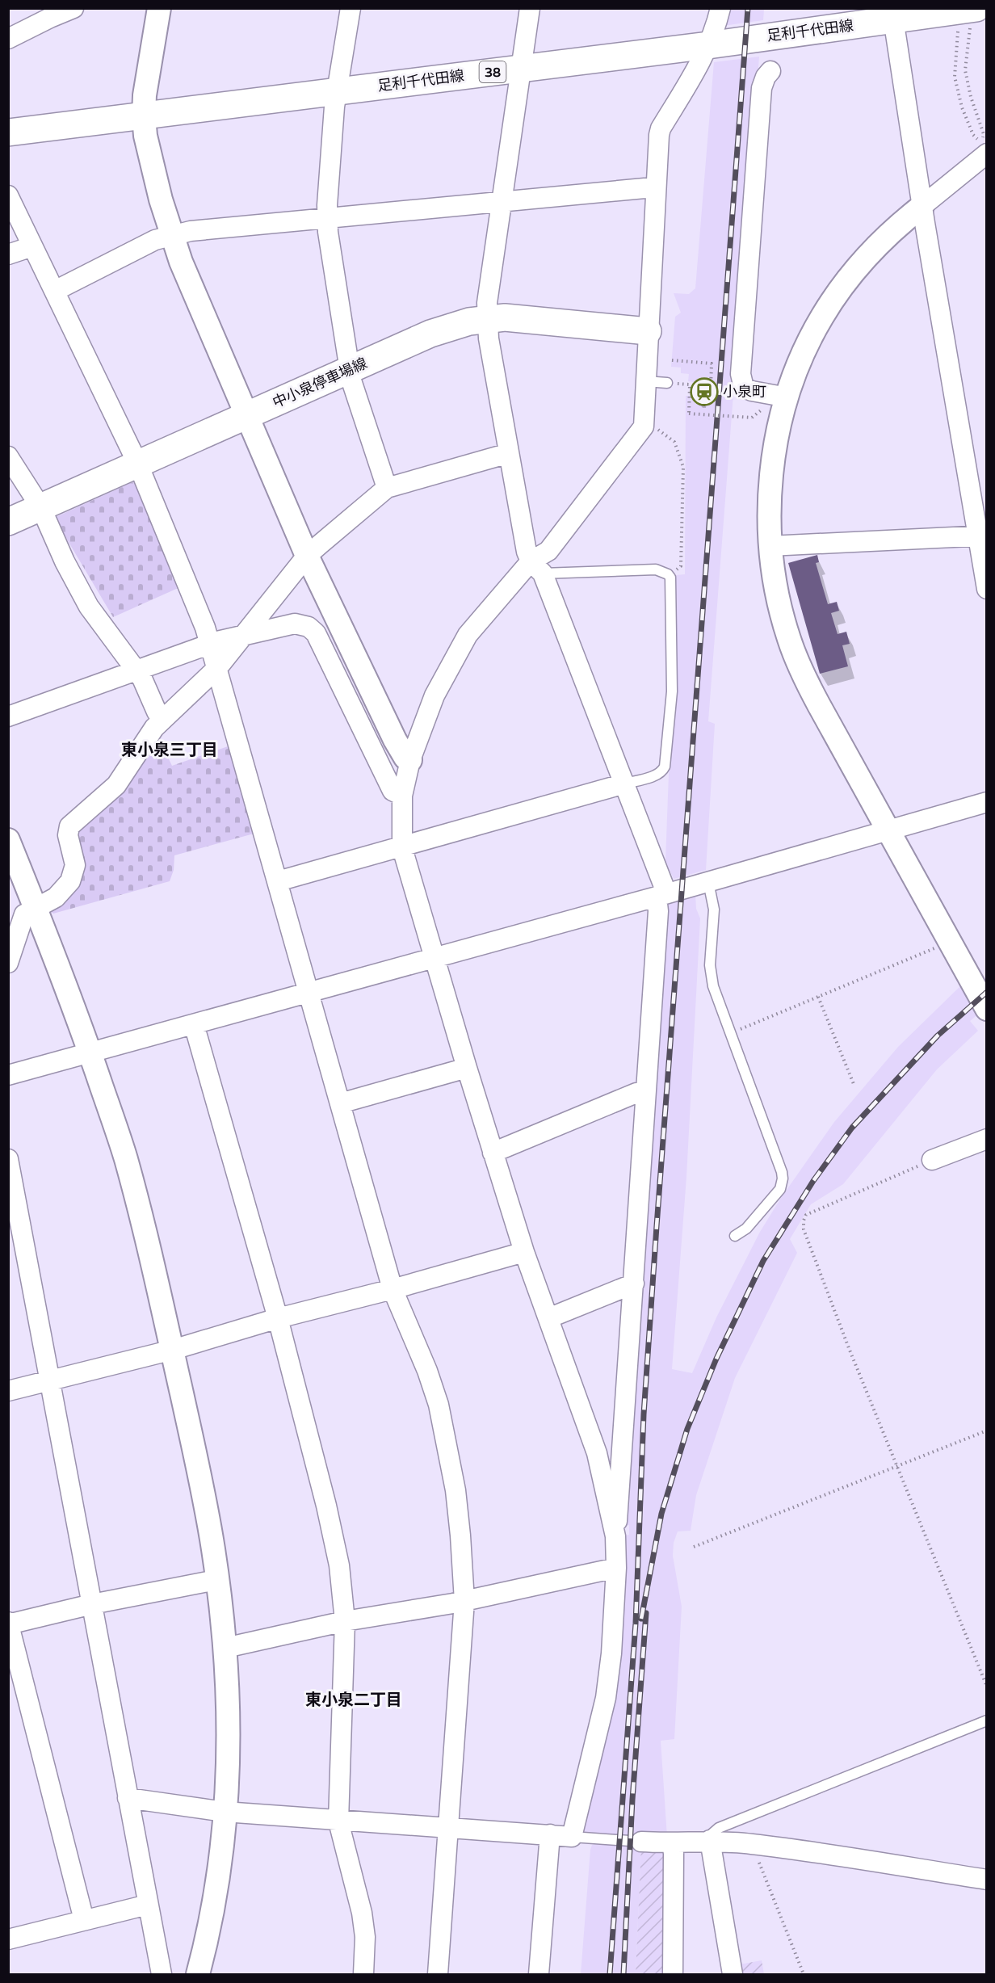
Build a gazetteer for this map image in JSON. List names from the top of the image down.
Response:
{
  "streets": {
    "main road": ["足利千代田線", "38", "中小泉停車場線"]
  },
  "districts": ["東小泉三丁目", "東小泉二丁目"],
  "places": {
    "station": ["小泉町"]
  }
}
